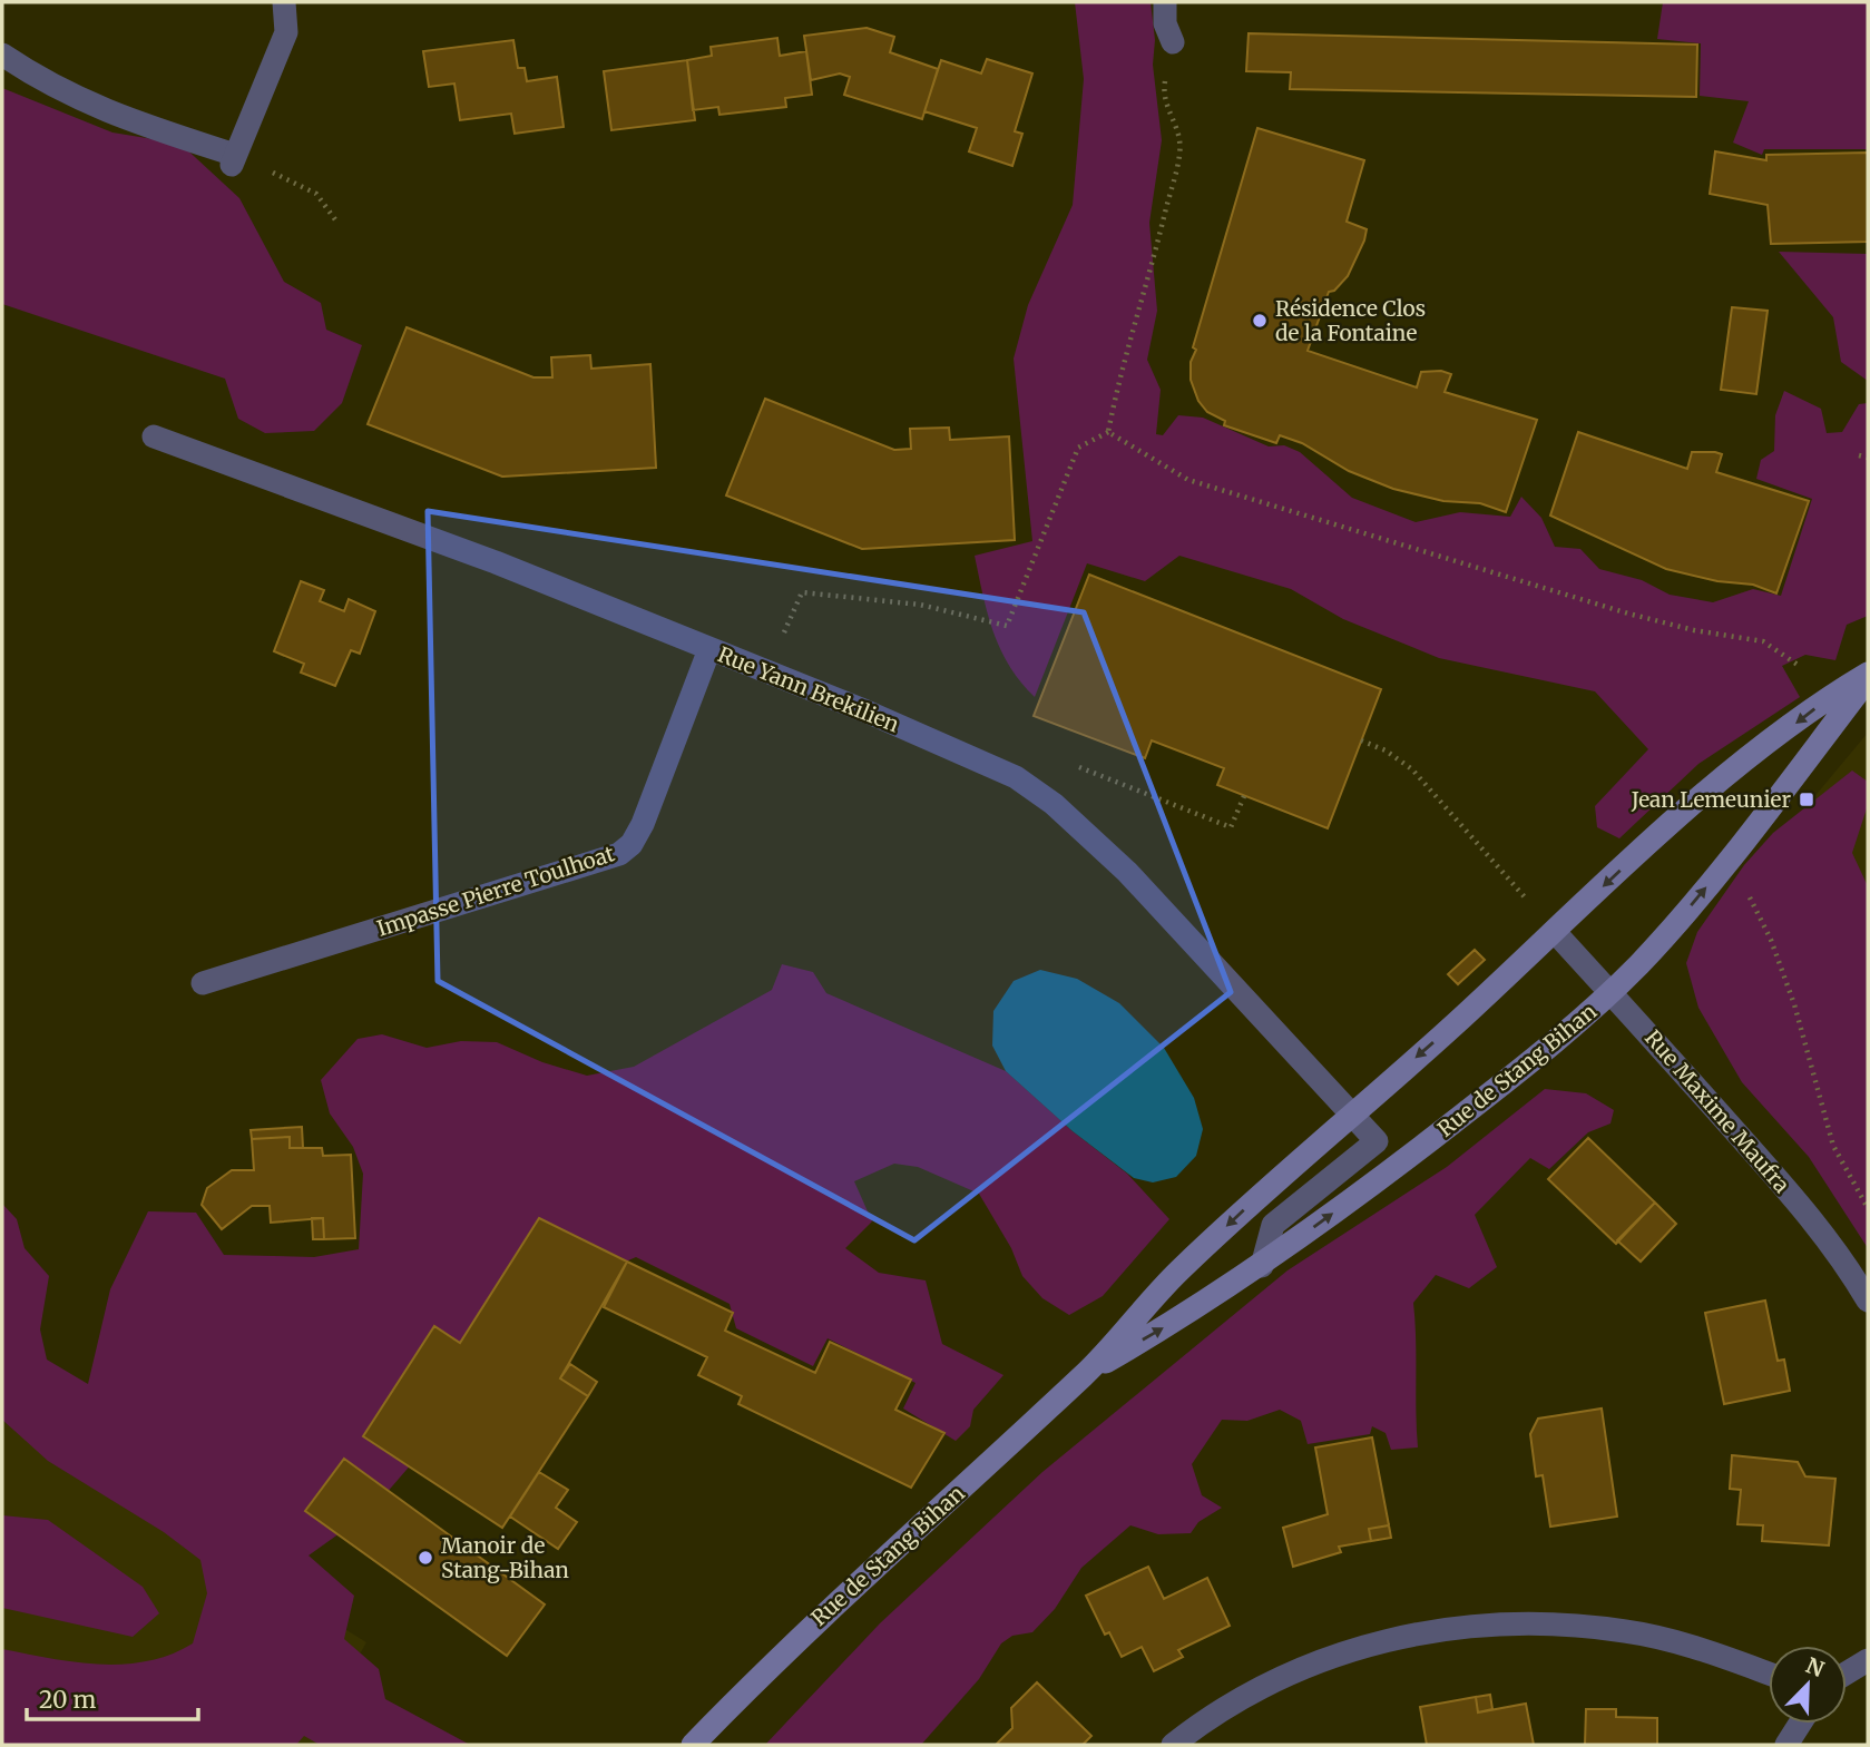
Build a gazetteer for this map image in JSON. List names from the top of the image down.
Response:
{
  "streets": {
    "street": [
      "Rue Yann Brekilien",
      "Impasse Pierre Toulhoat",
      "Rue de Stang Bihan",
      "Rue Maxime Maufra"
    ]
  },
  "crossings": [
    ["Rue Yann Brekilien", "Impasse Pierre Toulhoat"],
    ["Rue Yann Brekilien", "Rue de Stang Bihan"],
    ["Rue de Stang Bihan", "Rue Maxime Maufra"]
  ],
  "places": {
    "other": ["Résidence Clos de la Fontaine", "Manoir de Stang-Bihan"],
    "transit": ["Jean Lemeunier"]
  },
  "scale_bar": "20 m",
  "north": "top right"
}
